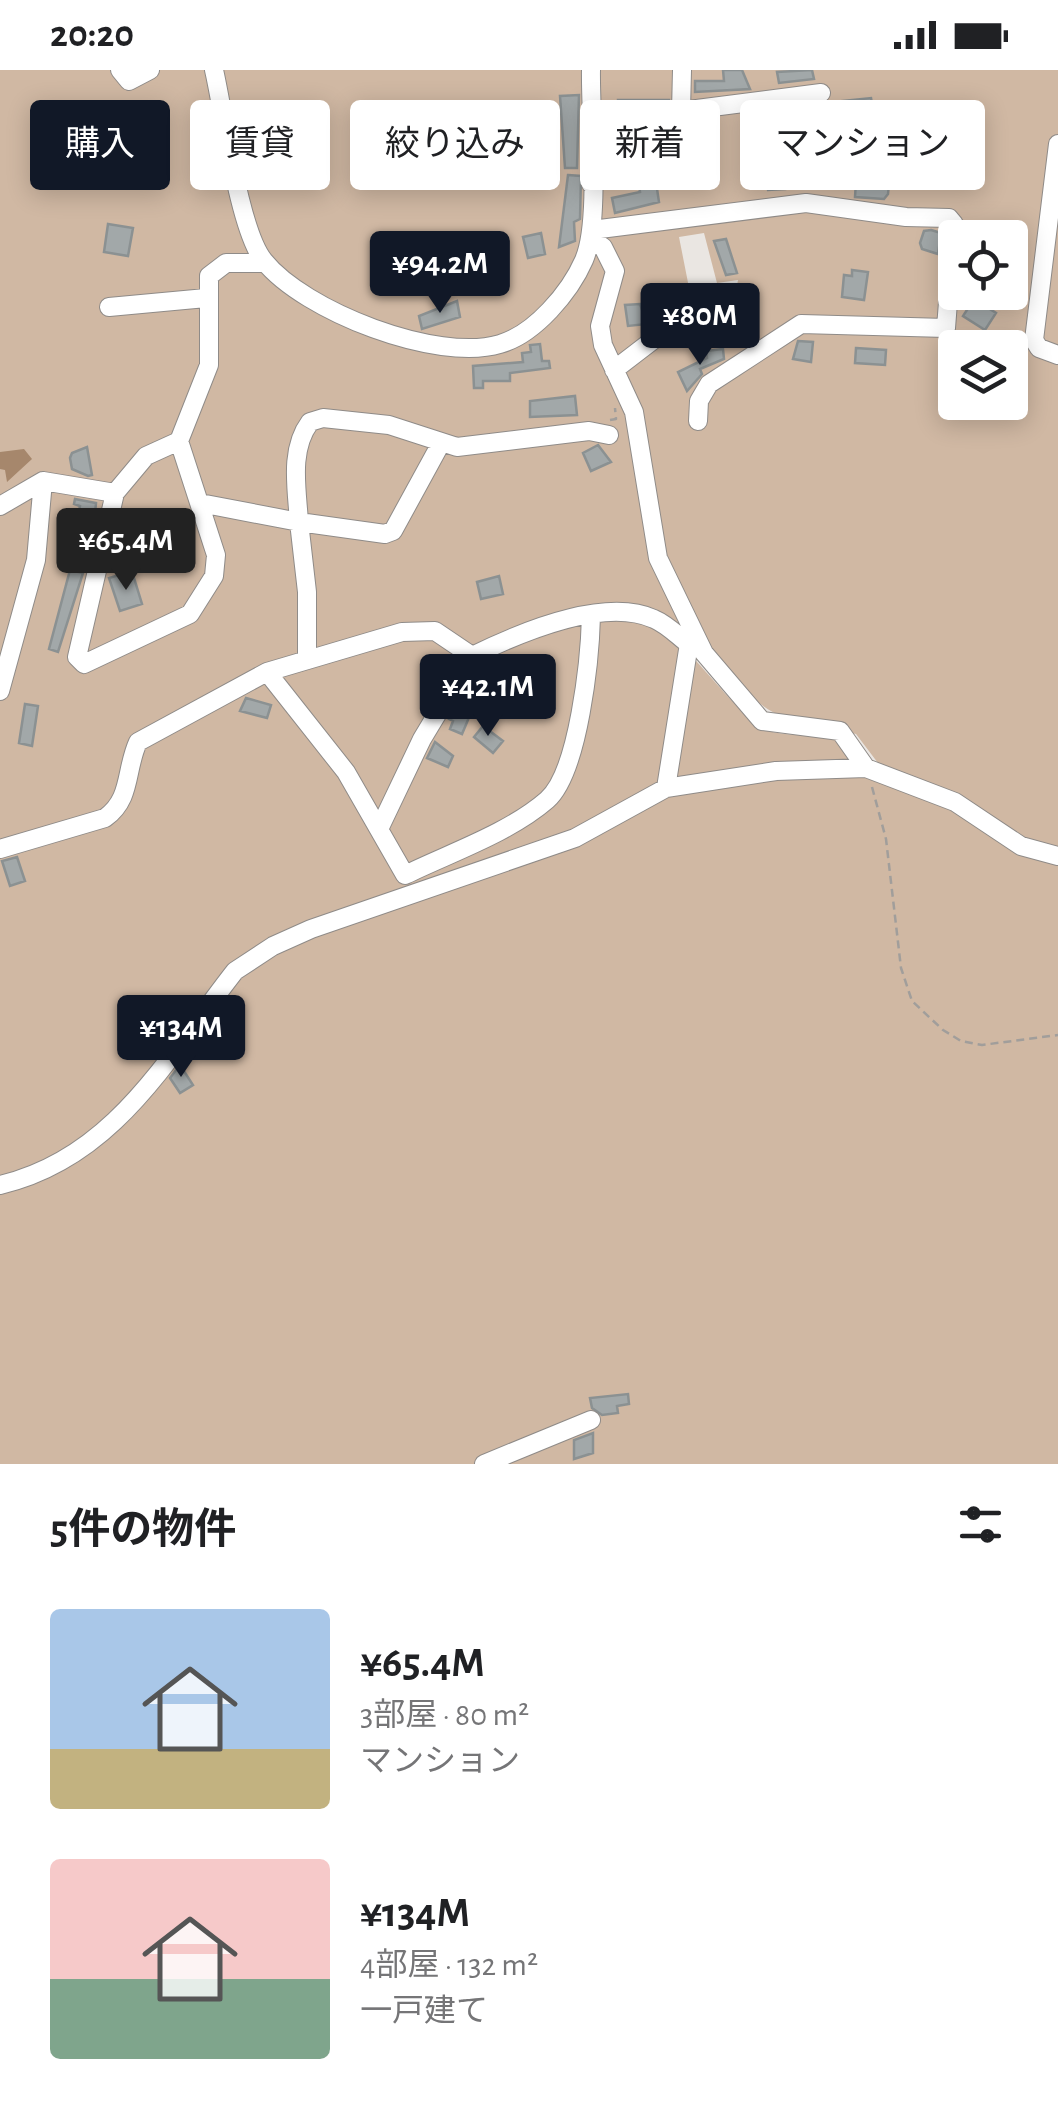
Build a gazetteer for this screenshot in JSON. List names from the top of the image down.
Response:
{
  "page": {
    "status": "20:20",
    "chip": [
      "購入",
      "賃貸",
      "絞り込み",
      "新着",
      "マンション"
    ],
    "price": [
      "¥94.2M",
      "¥80M",
      "¥65.4M",
      "¥42.1M",
      "¥134M"
    ],
    "heading": "5件の物件",
    "list": [
      {
        "name": "¥65.4M",
        "note": "3部屋 · 80 m² · マンション"
      },
      {
        "name": "¥134M",
        "note": "4部屋 · 132 m² · 一戸建て"
      }
    ]
  }
}
